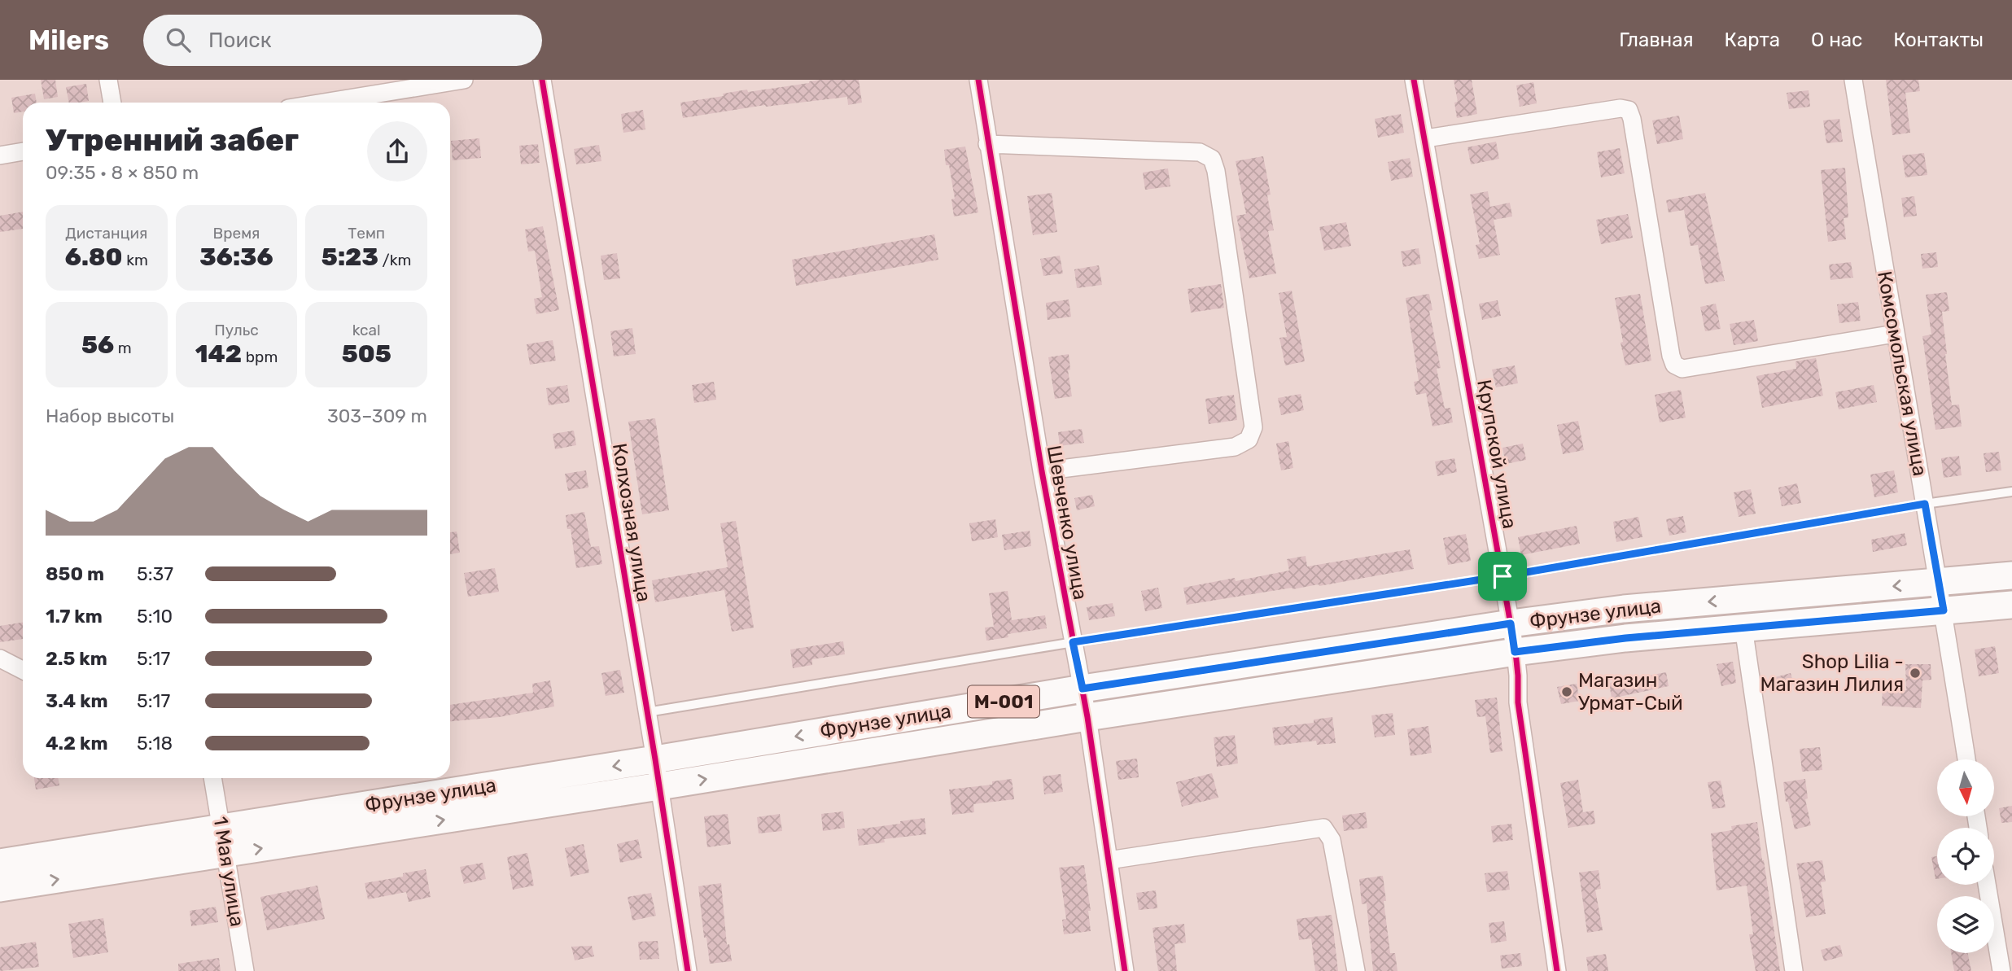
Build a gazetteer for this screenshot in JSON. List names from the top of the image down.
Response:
{
  "streets": {
    "main road": ["Фрунзе улица", "M-001"],
    "street": [
      "Комсомольская улица",
      "Крупской улица",
      "Колхозная улица",
      "Шевченко улица",
      "1 Мая улица"
    ]
  },
  "crossings": [
    ["Комсомольская улица", "Фрунзе улица"],
    ["Крупской улица", "Фрунзе улица"],
    ["Колхозная улица", "Фрунзе улица"],
    ["Шевченко улица", "Фрунзе улица"],
    ["Фрунзе улица", "1 Мая улица"]
  ],
  "places": ["Shop Lilia - Магазин Лилия", "Магазин Урмат-Сый"],
  "north": "bottom",
  "page": {
    "header": "Milers",
    "search": "Поиск",
    "nav": [
      "Главная",
      "Карта",
      "О нас",
      "Контакты"
    ],
    "heading": ["Утренний забег", "09:35 · 8 × 850 m"],
    "stats": [
      ["Дистанция", "6.80 km"],
      ["Время", "36:36"],
      ["Темп", "5:23 /km"],
      ["56 m"],
      ["Пульс", "142 bpm"],
      ["kcal", "505"]
    ],
    "chart": ["Набор высоты", "303–309 m"],
    "list": [
      {
        "name": "850 m",
        "note": "5:37"
      },
      {
        "name": "1.7 km",
        "note": "5:10"
      },
      {
        "name": "2.5 km",
        "note": "5:17"
      },
      {
        "name": "3.4 km",
        "note": "5:17"
      },
      {
        "name": "4.2 km",
        "note": "5:18"
      }
    ]
  }
}
